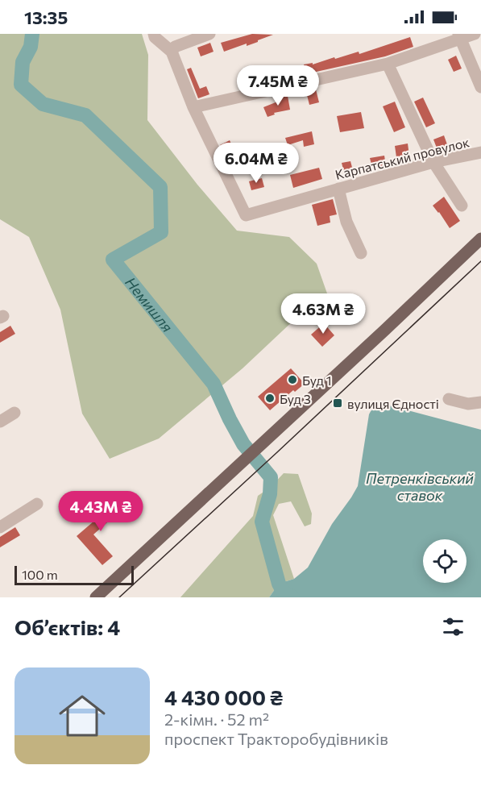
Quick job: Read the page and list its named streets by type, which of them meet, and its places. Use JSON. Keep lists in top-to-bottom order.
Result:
{
  "streets": {
    "street": ["Карпатський провулок"]
  },
  "water": ["Немишля", "Петренківський ставок"],
  "places": {
    "other": ["Буд 1", "Буд 3"],
    "transit": ["вулиця Єдності"]
  },
  "scale_bar": "100 m",
  "page": {
    "status": "13:35",
    "price": [
      "7.45M ₴",
      "6.04M ₴",
      "4.63M ₴",
      "4.43M ₴"
    ],
    "scale": "100 m",
    "heading": "Об’єктів: 4",
    "list": [
      {
        "name": "4 430 000 ₴",
        "note": "2-кімн. · 52 m² · проспект Тракторобудівників"
      }
    ]
  }
}
